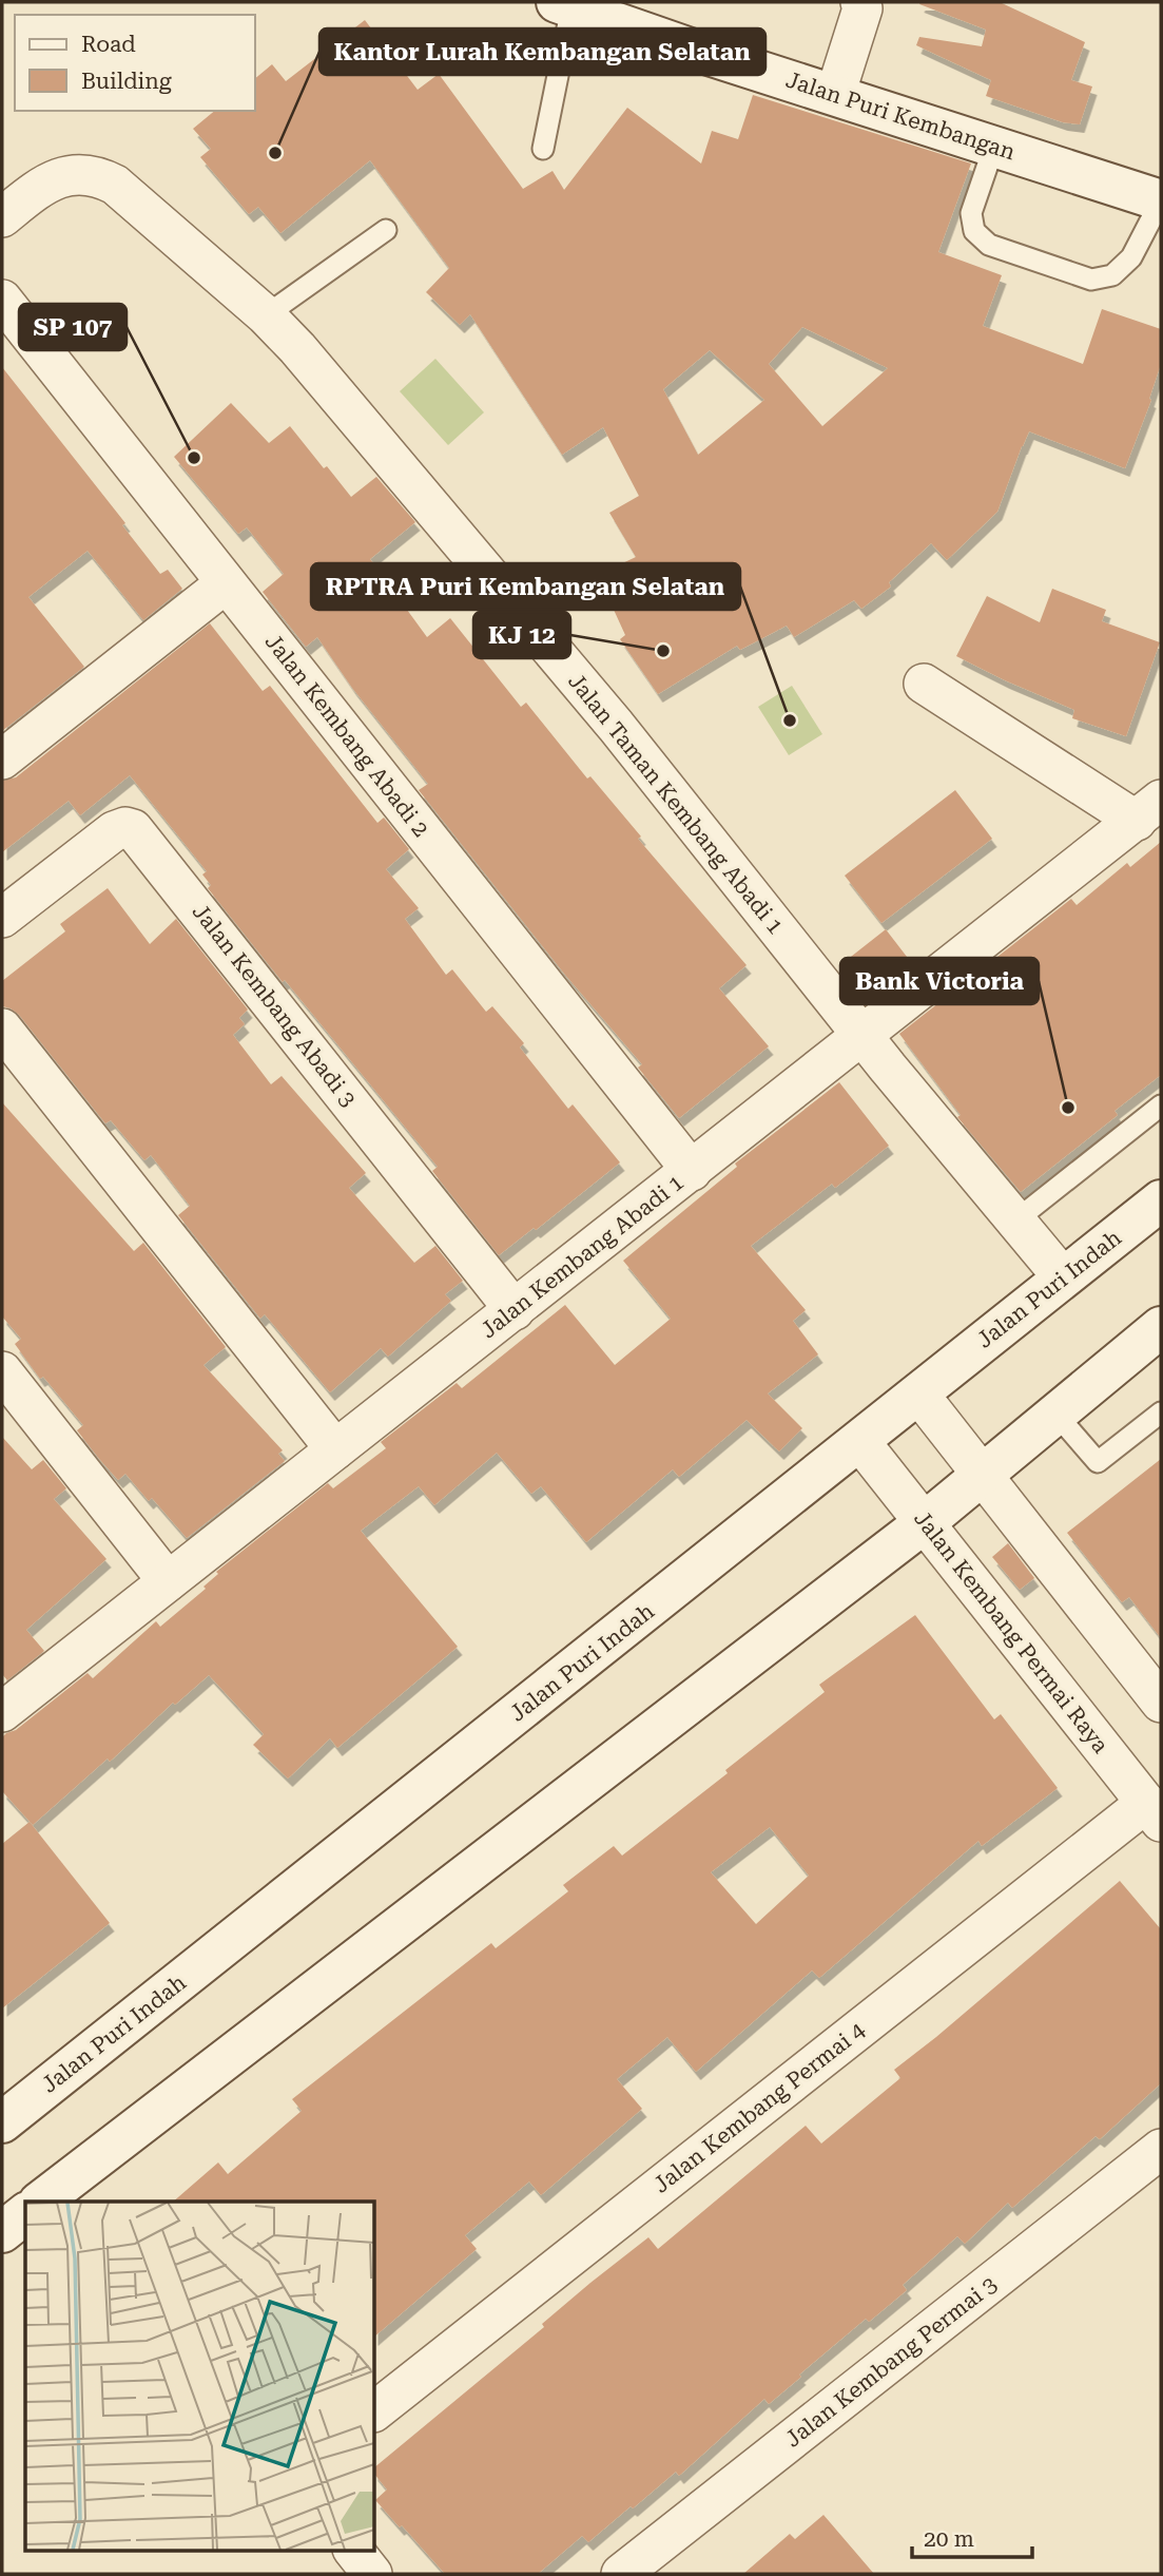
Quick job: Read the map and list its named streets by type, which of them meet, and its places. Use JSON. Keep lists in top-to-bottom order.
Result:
{
  "streets": {
    "main road": ["Jalan Puri Kembangan", "Jalan Puri Indah"],
    "street": [
      "Jalan Kembang Abadi 2",
      "Jalan Taman Kembang Abadi 1",
      "Jalan Kembang Abadi 3",
      "Jalan Kembang Abadi 1",
      "Jalan Kembang Permai Raya",
      "Jalan Kembang Permai 4",
      "Jalan Kembang Permai 3"
    ]
  },
  "crossings": [
    ["Jalan Kembang Abadi 2", "Jalan Kembang Abadi 1"],
    ["Jalan Taman Kembang Abadi 1", "Jalan Kembang Abadi 1"],
    ["Jalan Taman Kembang Abadi 1", "Jalan Puri Indah"],
    ["Jalan Kembang Abadi 3", "Jalan Kembang Abadi 1"],
    ["Jalan Puri Indah", "Jalan Kembang Permai Raya"],
    ["Jalan Kembang Permai Raya", "Jalan Kembang Permai 4"]
  ],
  "places": [
    "Kantor Lurah Kembangan Selatan",
    "SP 107",
    "KJ 12",
    "RPTRA Puri Kembangan Selatan",
    "Bank Victoria"
  ],
  "legend": ["Road", "Building"],
  "scale_bar": "20 m"
}
